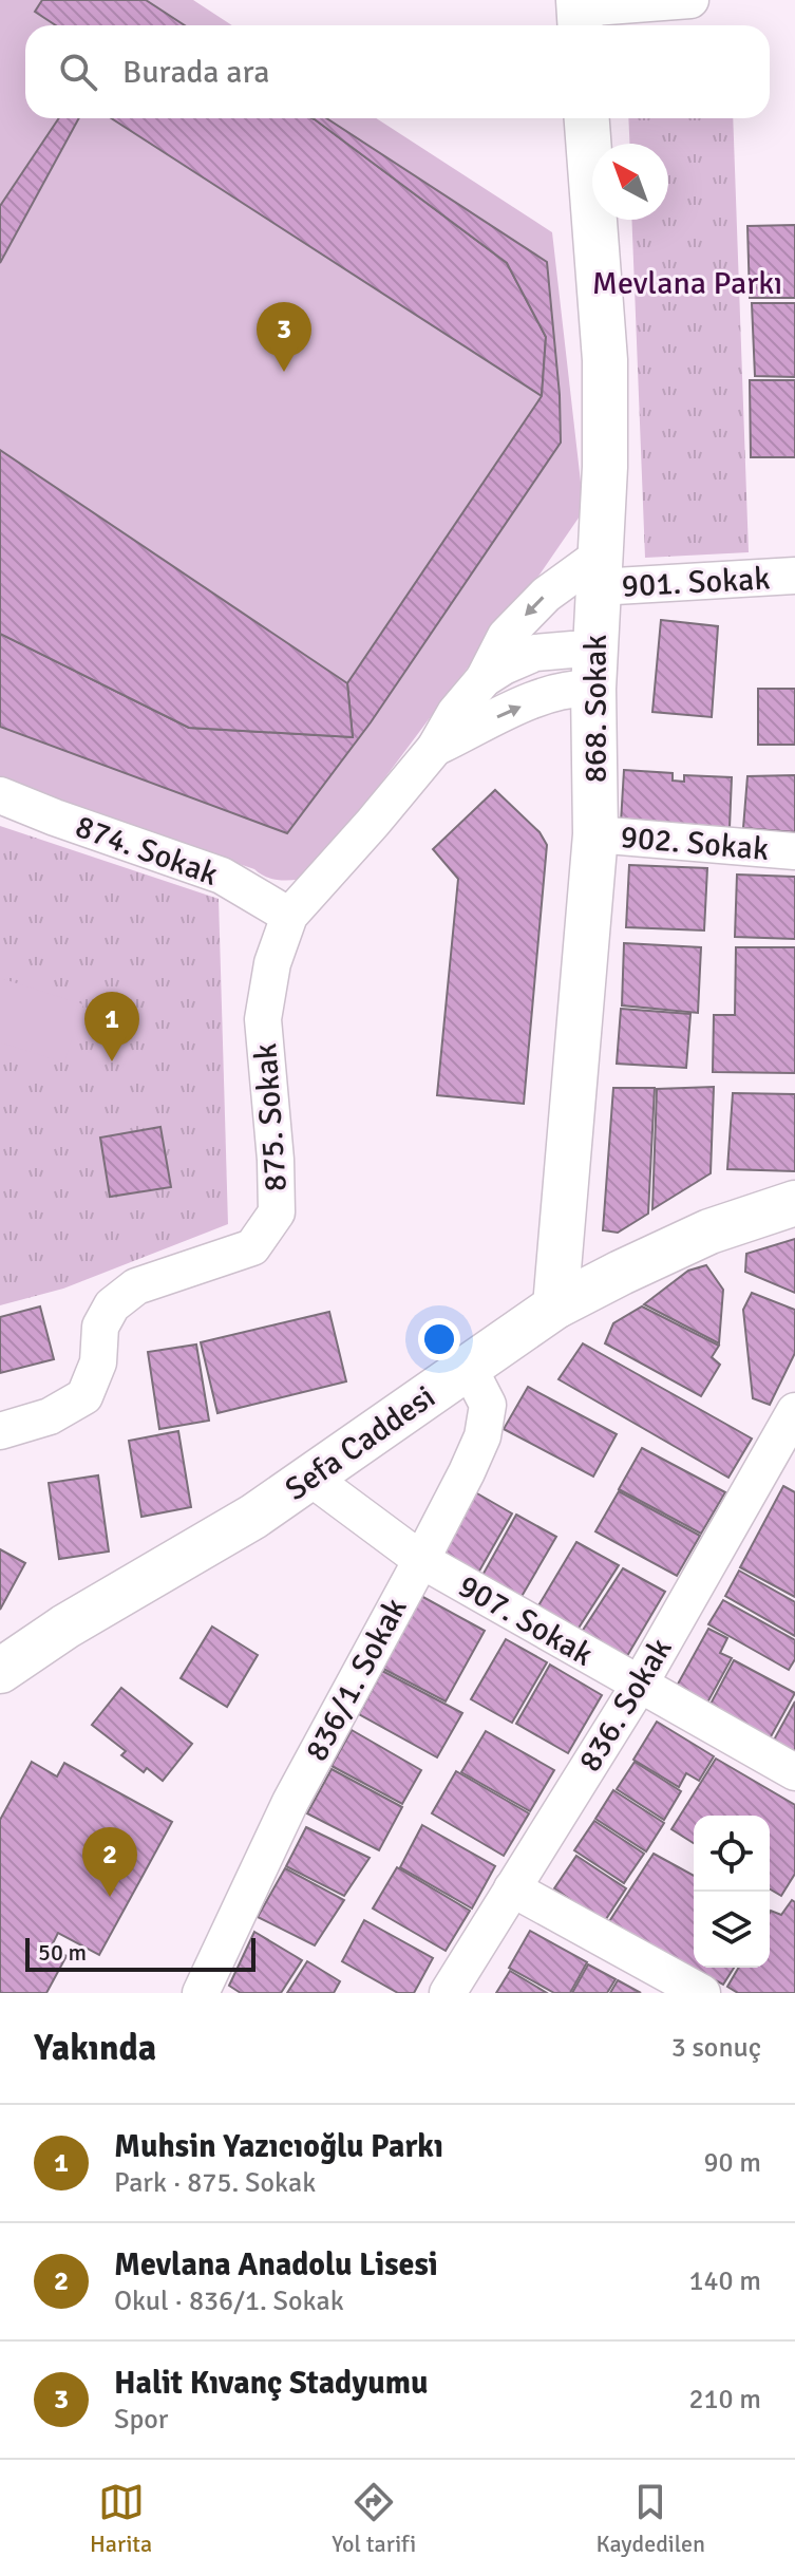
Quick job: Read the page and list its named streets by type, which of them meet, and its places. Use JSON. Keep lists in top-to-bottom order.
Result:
{
  "streets": {
    "street": [
      "901. Sokak",
      "868. Sokak",
      "902. Sokak",
      "874. Sokak",
      "875. Sokak",
      "Sefa Caddesi",
      "907. Sokak",
      "836/1. Sokak",
      "836. Sokak"
    ]
  },
  "crossings": [
    ["901. Sokak", "868. Sokak"],
    ["868. Sokak", "902. Sokak"],
    ["868. Sokak", "Sefa Caddesi"],
    ["874. Sokak", "875. Sokak"],
    ["Sefa Caddesi", "907. Sokak"],
    ["Sefa Caddesi", "836/1. Sokak"],
    ["907. Sokak", "836/1. Sokak"],
    ["907. Sokak", "836. Sokak"]
  ],
  "parks": ["Mevlana Parkı"],
  "scale_bar": "50 m",
  "north": "top left",
  "page": {
    "search": "Burada ara",
    "pins": ["3", "1", "2"],
    "scale": "50 m",
    "heading": ["Yakında", "3 sonuç"],
    "list": [
      {
        "mark": "1",
        "name": "Muhsin Yazıcıoğlu Parkı",
        "note": "Park · 875. Sokak",
        "value": "90 m"
      },
      {
        "mark": "2",
        "name": "Mevlana Anadolu Lisesi",
        "note": "Okul · 836/1. Sokak",
        "value": "140 m"
      },
      {
        "mark": "3",
        "name": "Halit Kıvanç Stadyumu",
        "note": "Spor",
        "value": "210 m"
      }
    ],
    "nav": ["Harita", "Yol tarifi", "Kaydedilen"]
  }
}
